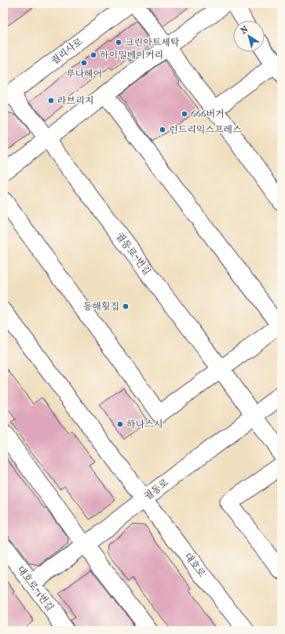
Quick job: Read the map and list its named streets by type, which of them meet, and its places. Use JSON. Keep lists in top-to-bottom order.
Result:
{
  "streets": {
    "street": [
      "궐리사로",
      "궐동로7번길",
      "궐동로",
      "대호로",
      "대호로71번길"
    ]
  },
  "crossings": [
    ["궐리사로", "궐동로7번길"],
    ["궐동로7번길", "궐동로"],
    ["궐동로", "대호로"],
    ["궐동로", "대호로71번길"]
  ],
  "places": [
    "크린아트세탁",
    "하이밀베이커리",
    "루나헤어",
    "라브리지",
    "666버거",
    "런드리익스프레스",
    "동해횟집",
    "하나스시"
  ],
  "north": "top left"
}
